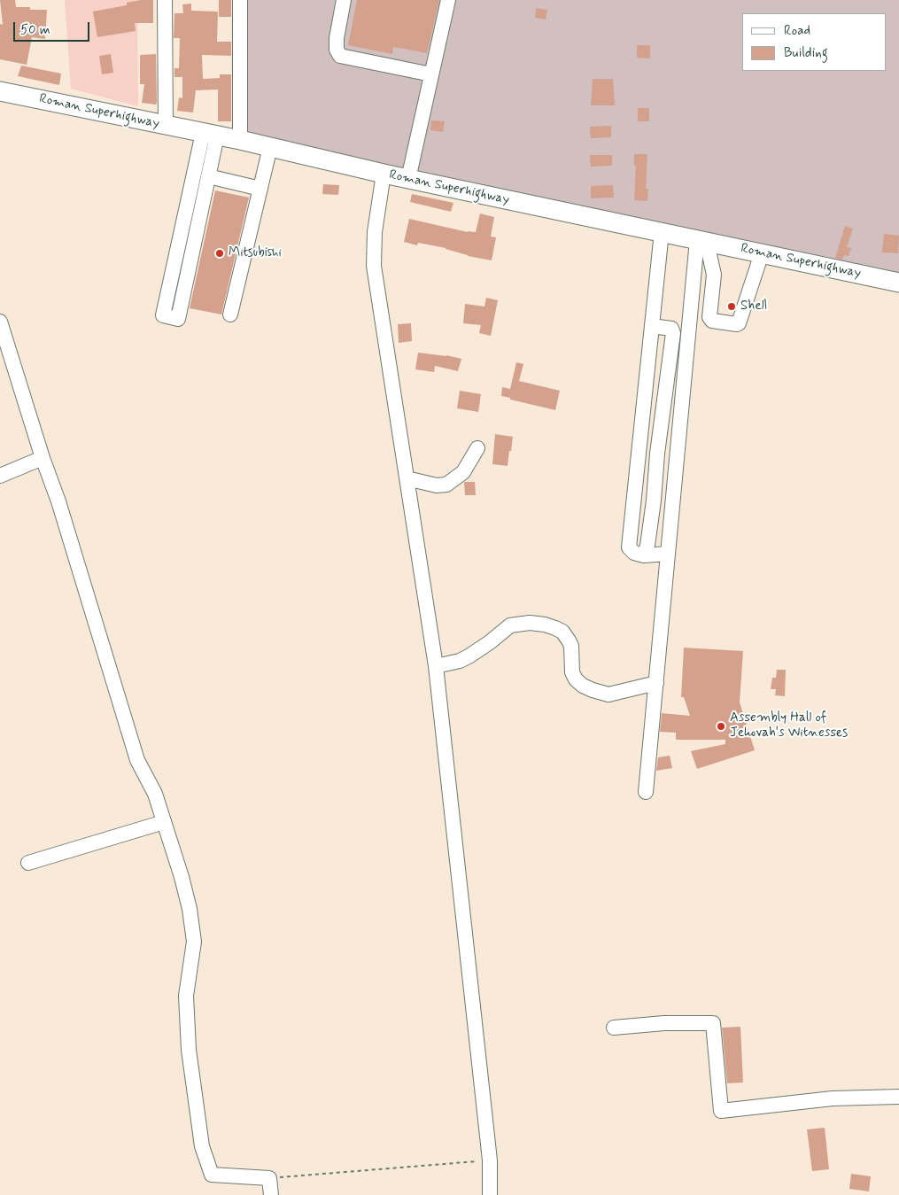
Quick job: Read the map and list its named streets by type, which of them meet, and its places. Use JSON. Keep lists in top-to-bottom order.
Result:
{
  "streets": {
    "main road": ["Roman Superhighway"]
  },
  "places": ["Mitsubishi", "Shell", "Assembly Hall of Jehovah's Witnesses"],
  "legend": ["Road", "Building"],
  "scale_bar": "50 m"
}
